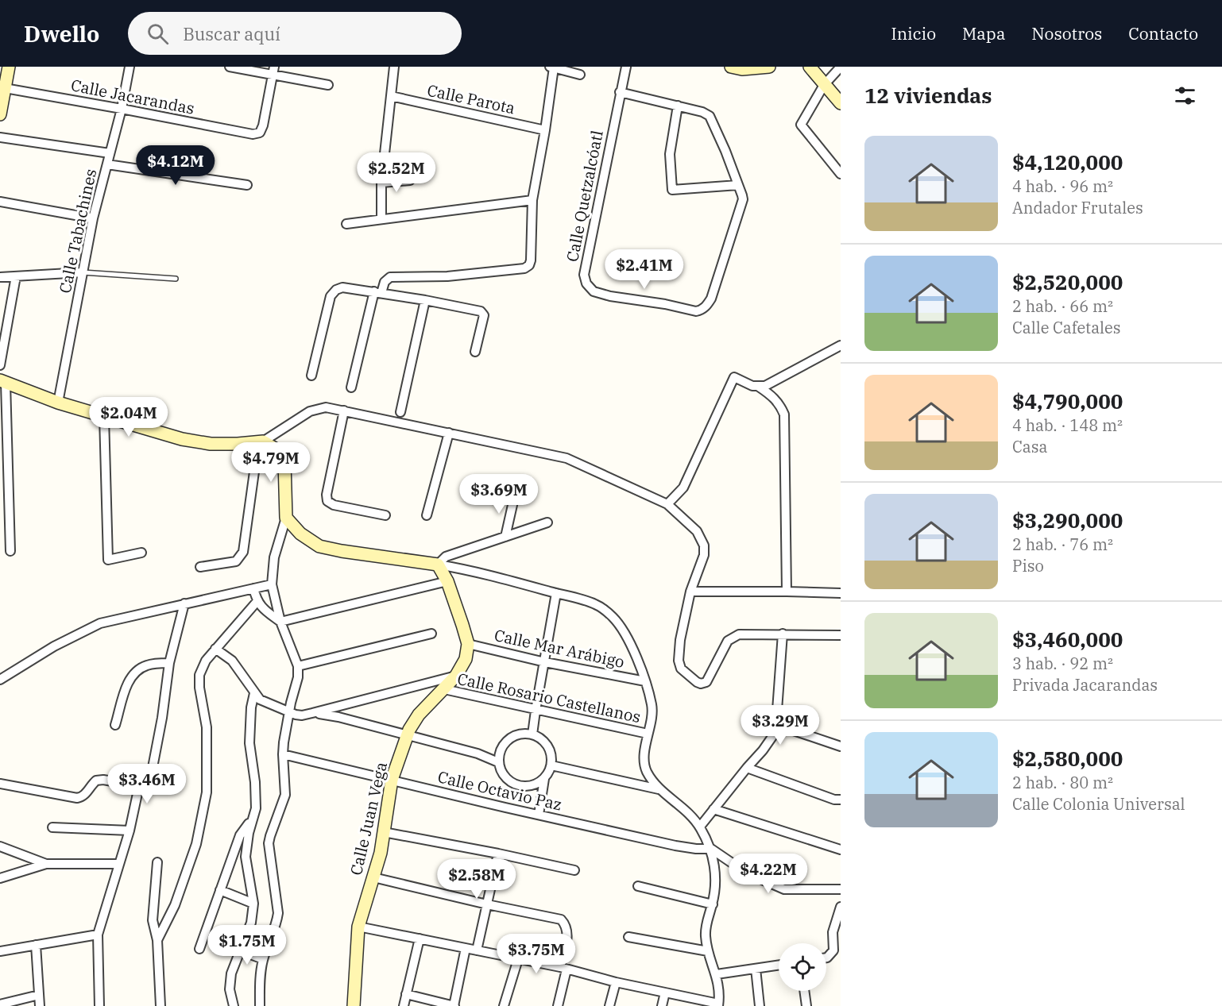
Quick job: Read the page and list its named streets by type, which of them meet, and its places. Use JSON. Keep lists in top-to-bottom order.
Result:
{
  "streets": {
    "street": [
      "Calle Jacarandas",
      "Calle Parota",
      "Calle Quetzalcóatl",
      "Calle Tabachines",
      "Calle Mar Arábigo",
      "Calle Rosario Castellanos",
      "Calle Octavio Paz",
      "Calle Juan Vega"
    ]
  },
  "crossings": [
    ["Calle Jacarandas", "Calle Tabachines"],
    ["Calle Mar Arábigo", "Calle Juan Vega"],
    ["Calle Rosario Castellanos", "Calle Juan Vega"],
    ["Calle Octavio Paz", "Calle Juan Vega"]
  ],
  "page": {
    "header": "Dwello",
    "search": "Buscar aquí",
    "nav": [
      "Inicio",
      "Mapa",
      "Nosotros",
      "Contacto"
    ],
    "heading": "12 viviendas",
    "list": [
      {
        "name": "$4,120,000",
        "note": "4 hab. · 96 m² · Andador Frutales"
      },
      {
        "name": "$2,520,000",
        "note": "2 hab. · 66 m² · Calle Cafetales"
      },
      {
        "name": "$4,790,000",
        "note": "4 hab. · 148 m² · Casa"
      },
      {
        "name": "$3,290,000",
        "note": "2 hab. · 76 m² · Piso"
      },
      {
        "name": "$3,460,000",
        "note": "3 hab. · 92 m² · Privada Jacarandas"
      },
      {
        "name": "$2,580,000",
        "note": "2 hab. · 80 m² · Calle Colonia Universal"
      }
    ],
    "price": [
      "$4.12M",
      "$2.52M",
      "$2.41M",
      "$2.04M",
      "$4.79M",
      "$3.69M",
      "$3.29M",
      "$3.46M",
      "$4.22M",
      "$2.58M",
      "$1.75M",
      "$3.75M"
    ]
  }
}
